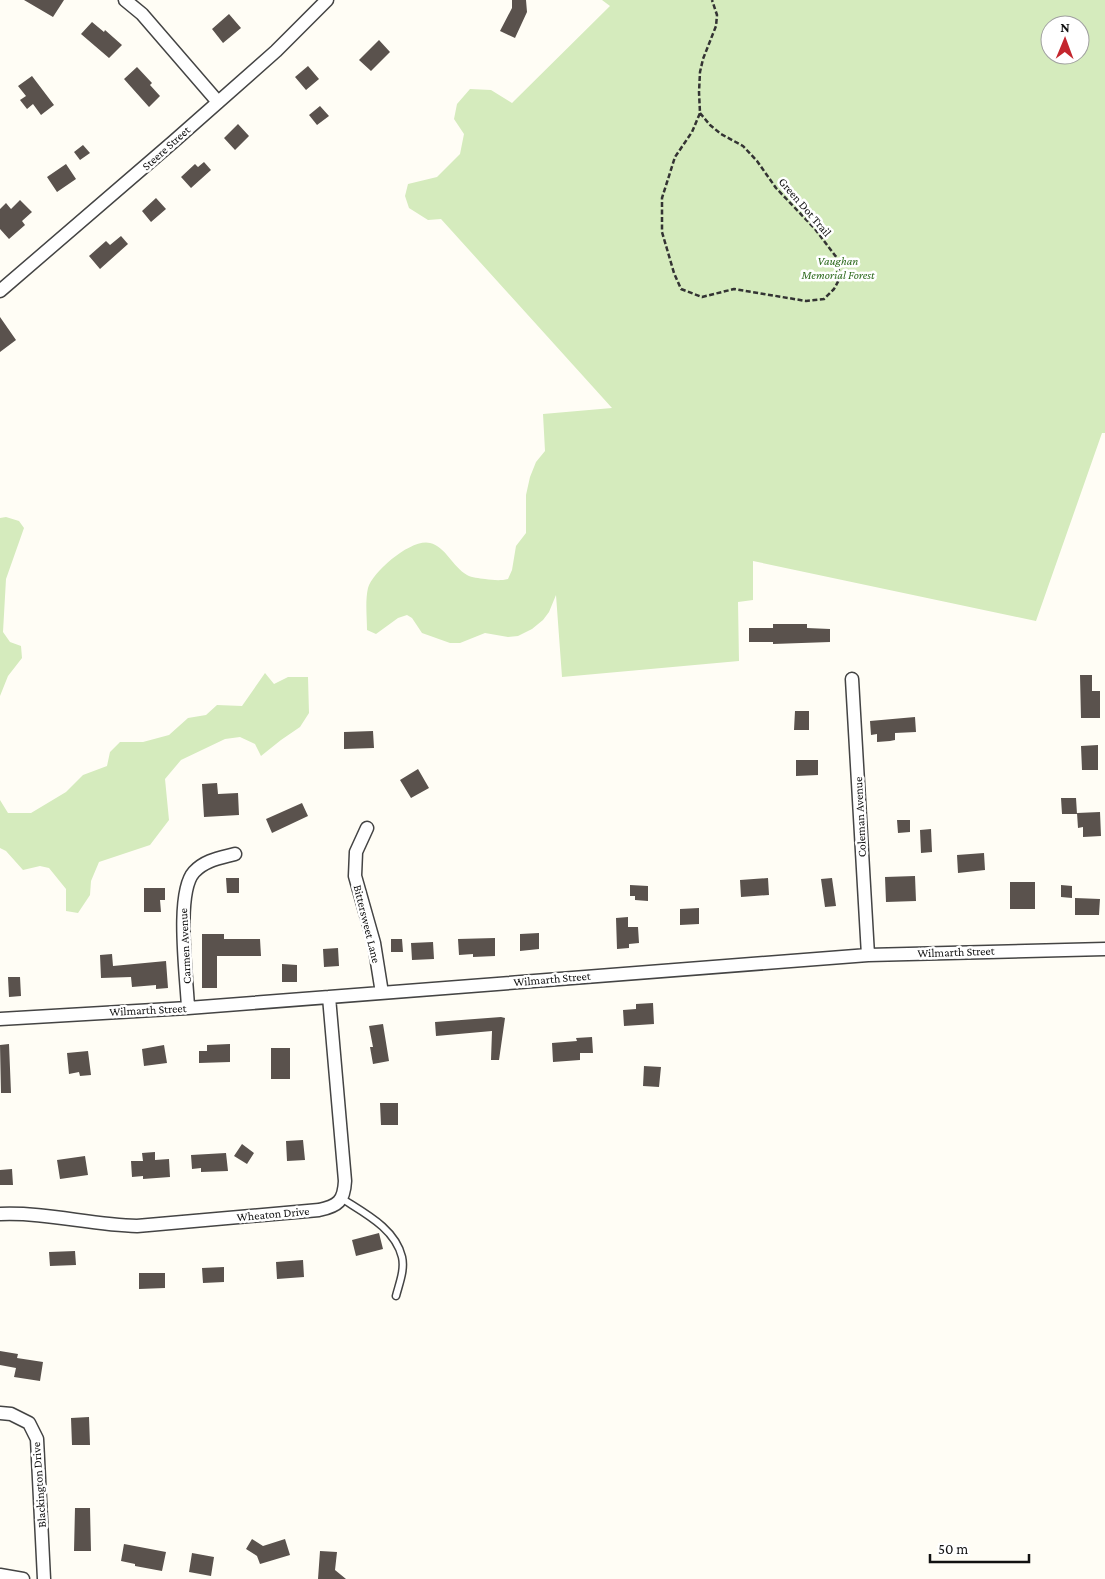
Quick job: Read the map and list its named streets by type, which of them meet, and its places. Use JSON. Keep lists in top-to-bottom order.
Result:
{
  "streets": {
    "street": [
      "Steere Street",
      "Coleman Avenue",
      "Bittersweet Lane",
      "Carmen Avenue",
      "Wilmarth Street",
      "Wheaton Drive",
      "Blackington Drive"
    ],
    "path": ["Green Dot Trail"]
  },
  "crossings": [
    ["Coleman Avenue", "Wilmarth Street"],
    ["Bittersweet Lane", "Wilmarth Street"],
    ["Carmen Avenue", "Wilmarth Street"]
  ],
  "parks": ["Vaughan Memorial Forest"],
  "scale_bar": "50 m",
  "north": "top"
}
